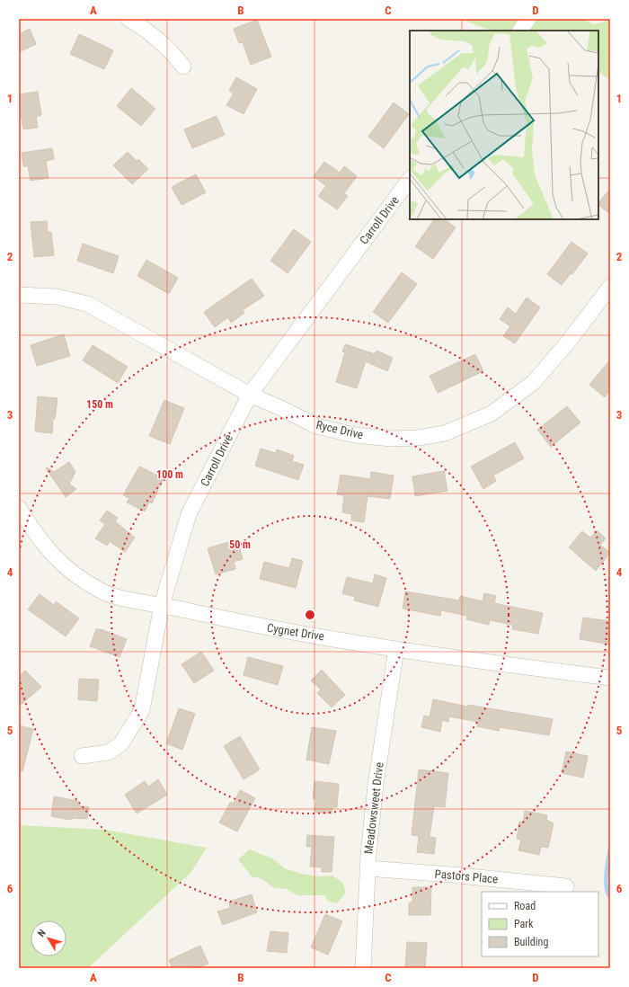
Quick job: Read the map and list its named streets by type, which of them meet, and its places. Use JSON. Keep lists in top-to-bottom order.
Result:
{
  "streets": {
    "street": [
      "Carroll Drive",
      "Ryce Drive",
      "Cygnet Drive",
      "Meadowsweet Drive",
      "Pastors Place"
    ]
  },
  "crossings": [
    ["Carroll Drive", "Ryce Drive"],
    ["Carroll Drive", "Cygnet Drive"],
    ["Cygnet Drive", "Meadowsweet Drive"],
    ["Meadowsweet Drive", "Pastors Place"]
  ],
  "legend": ["Road", "Park", "Building"],
  "north": "top left",
  "grid": {
    "columns": [
      "A",
      "B",
      "C",
      "D"
    ],
    "rows": [
      "1",
      "2",
      "3",
      "4",
      "5",
      "6"
    ]
  },
  "rings": ["150 m", "100 m", "50 m"]
}
